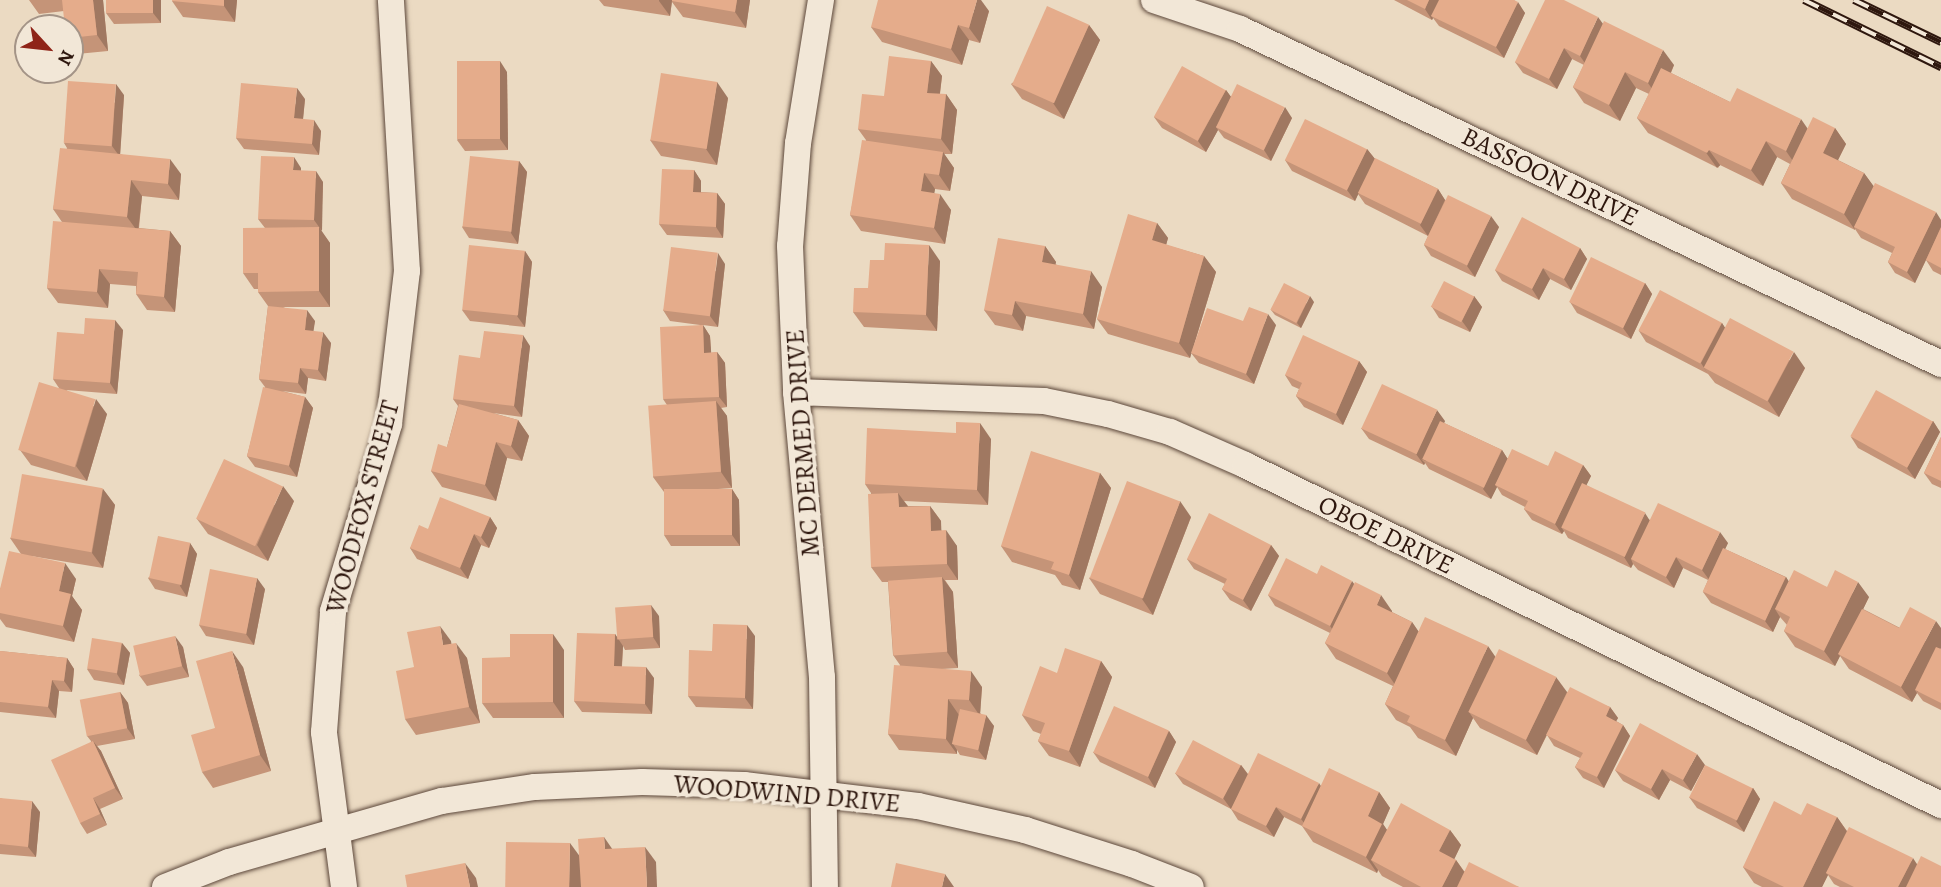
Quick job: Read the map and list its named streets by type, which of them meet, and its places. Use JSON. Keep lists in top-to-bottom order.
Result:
{
  "streets": {
    "street": [
      "BASSOON DRIVE",
      "MC DERMED DRIVE",
      "WOODFOX STREET",
      "OBOE DRIVE",
      "WOODWIND DRIVE"
    ]
  },
  "crossings": [
    ["MC DERMED DRIVE", "OBOE DRIVE"],
    ["MC DERMED DRIVE", "WOODWIND DRIVE"],
    ["WOODFOX STREET", "WOODWIND DRIVE"]
  ],
  "north": "bottom right"
}
